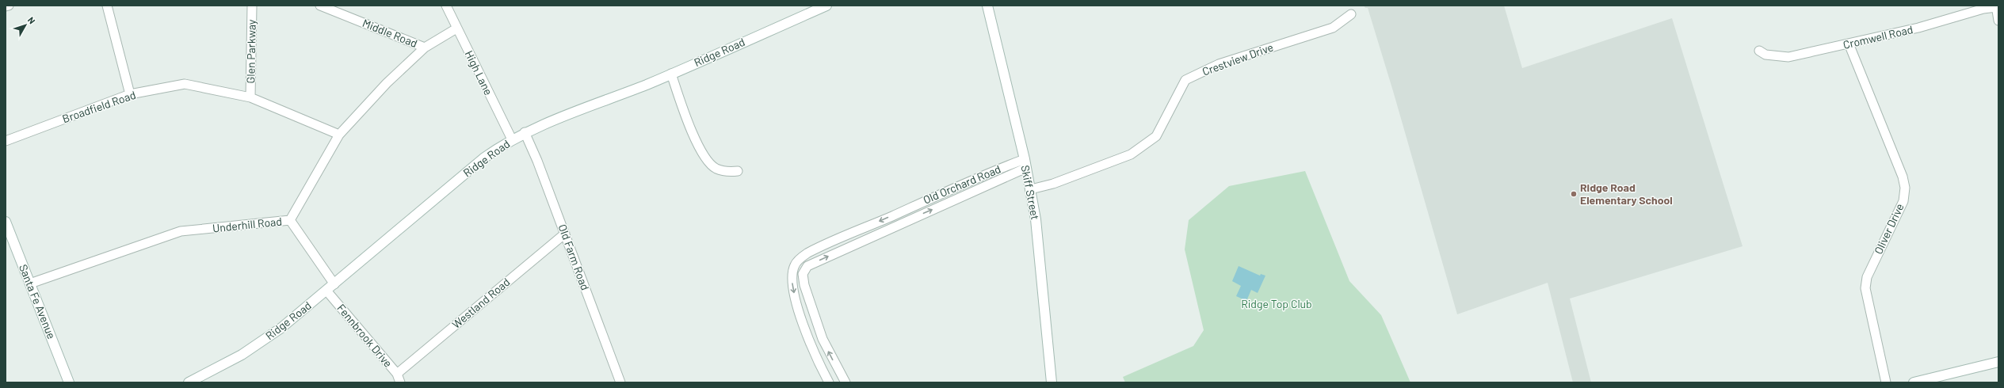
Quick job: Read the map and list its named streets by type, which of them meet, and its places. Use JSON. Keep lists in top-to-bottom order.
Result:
{
  "streets": {
    "main road": ["Ridge Road", "Skiff Street", "Santa Fe Avenue"],
    "street": [
      "Middle Road",
      "Cromwell Road",
      "Glen Parkway",
      "Crestview Drive",
      "High Lane",
      "Broadfield Road",
      "Old Orchard Road",
      "Underhill Road",
      "Oliver Drive",
      "Old Farm Road",
      "Westland Road",
      "Fennbrook Drive"
    ]
  },
  "crossings": [
    ["Middle Road", "High Lane"],
    ["Middle Road", "Underhill Road"],
    ["Cromwell Road", "Oliver Drive"],
    ["Glen Parkway", "Broadfield Road"],
    ["Ridge Road", "High Lane"],
    ["Ridge Road", "Old Farm Road"],
    ["Ridge Road", "Fennbrook Drive"],
    ["Crestview Drive", "Skiff Street"],
    ["Broadfield Road", "Underhill Road"],
    ["Old Orchard Road", "Skiff Street"],
    ["Underhill Road", "Santa Fe Avenue"],
    ["Old Farm Road", "Westland Road"],
    ["Westland Road", "Fennbrook Drive"]
  ],
  "parks": ["Ridge Top Club"],
  "places": ["Ridge Road Elementary School"],
  "north": "top right"
}
